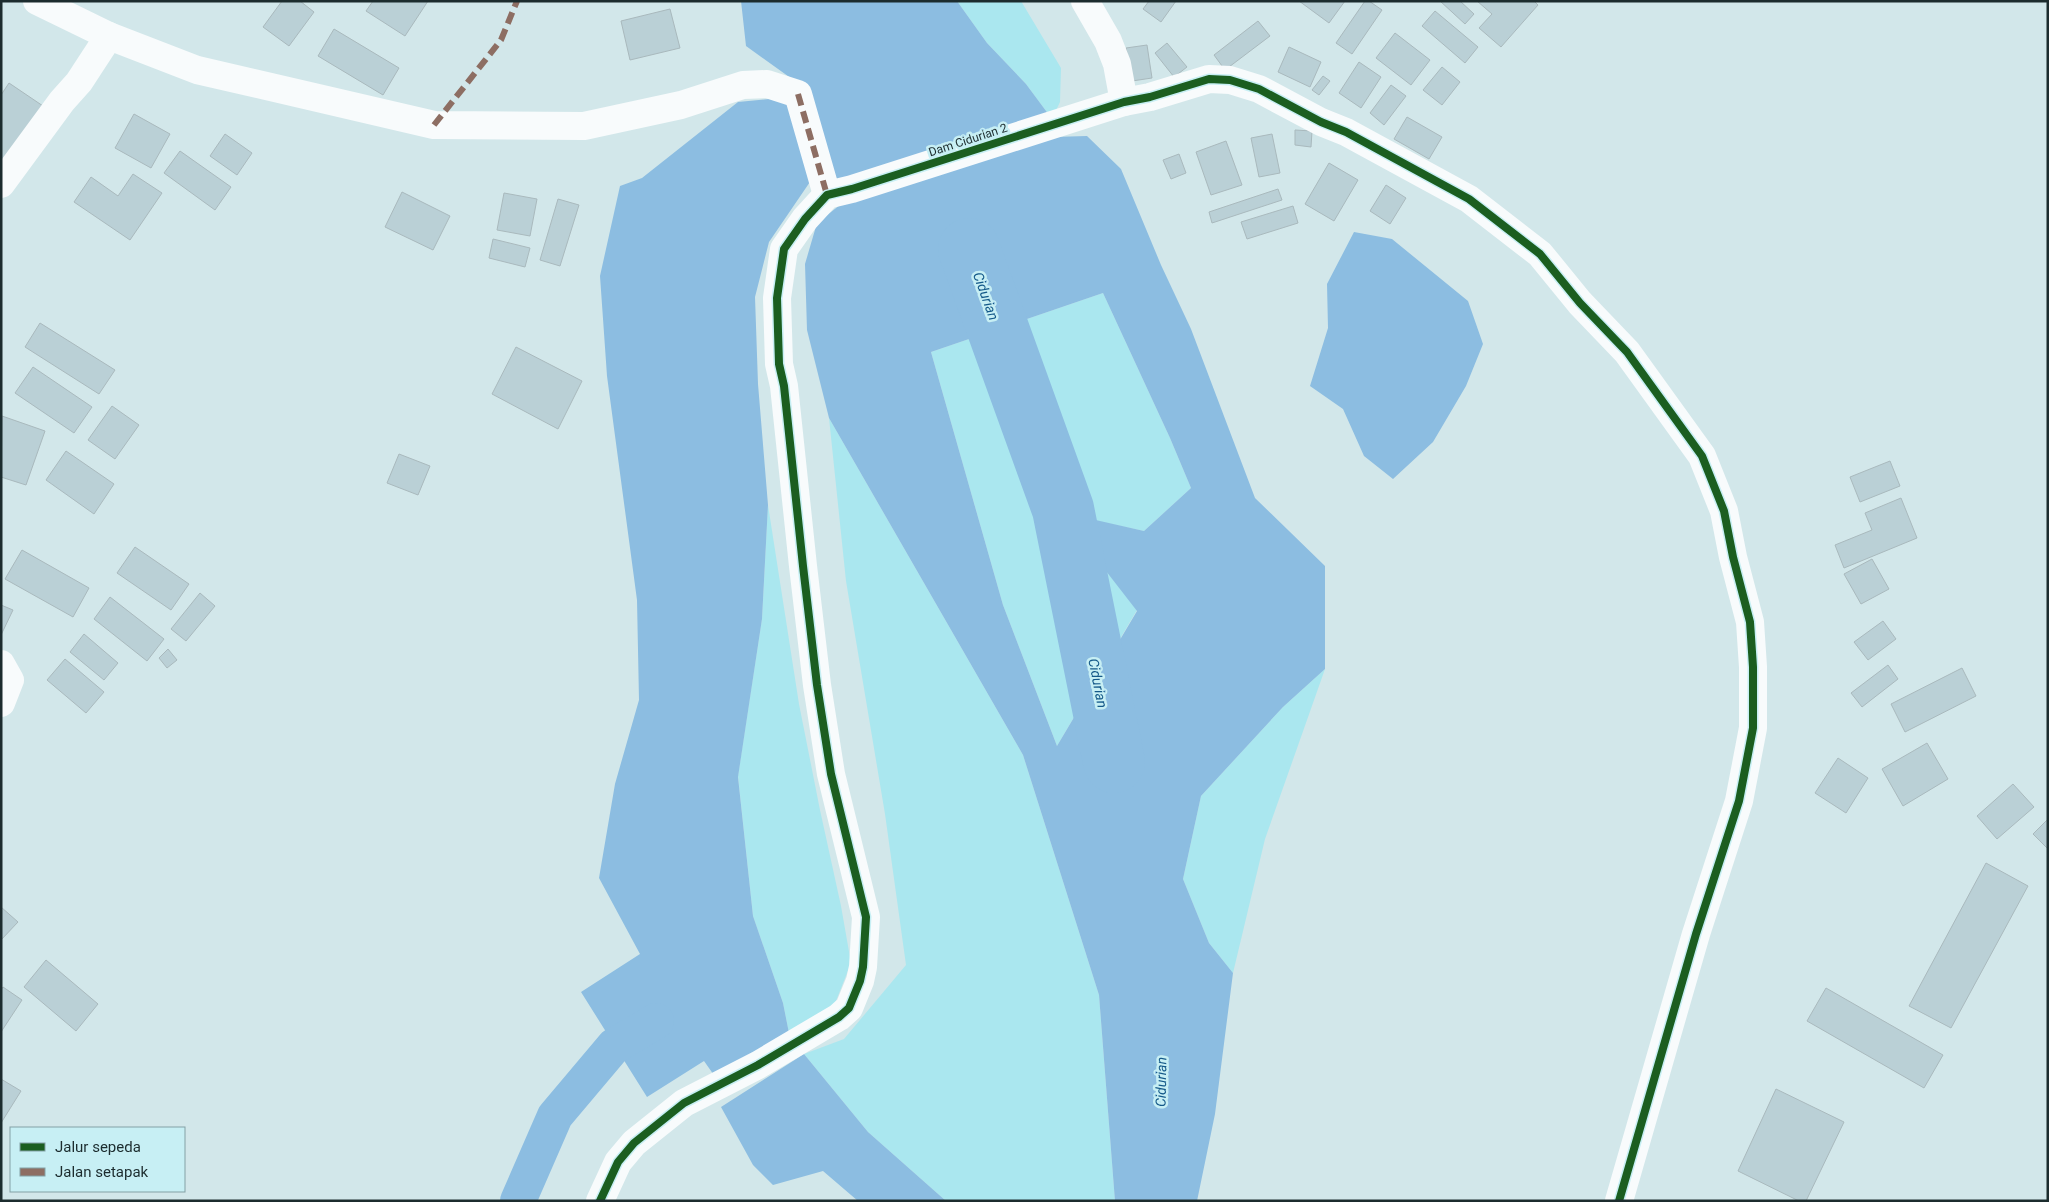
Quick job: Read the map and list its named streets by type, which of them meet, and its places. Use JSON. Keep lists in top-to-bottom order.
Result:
{
  "streets": {
    "street": ["Dam Cidurian 2"]
  },
  "water": ["Cidurian"],
  "legend": ["Jalur sepeda", "Jalan setapak"]
}
